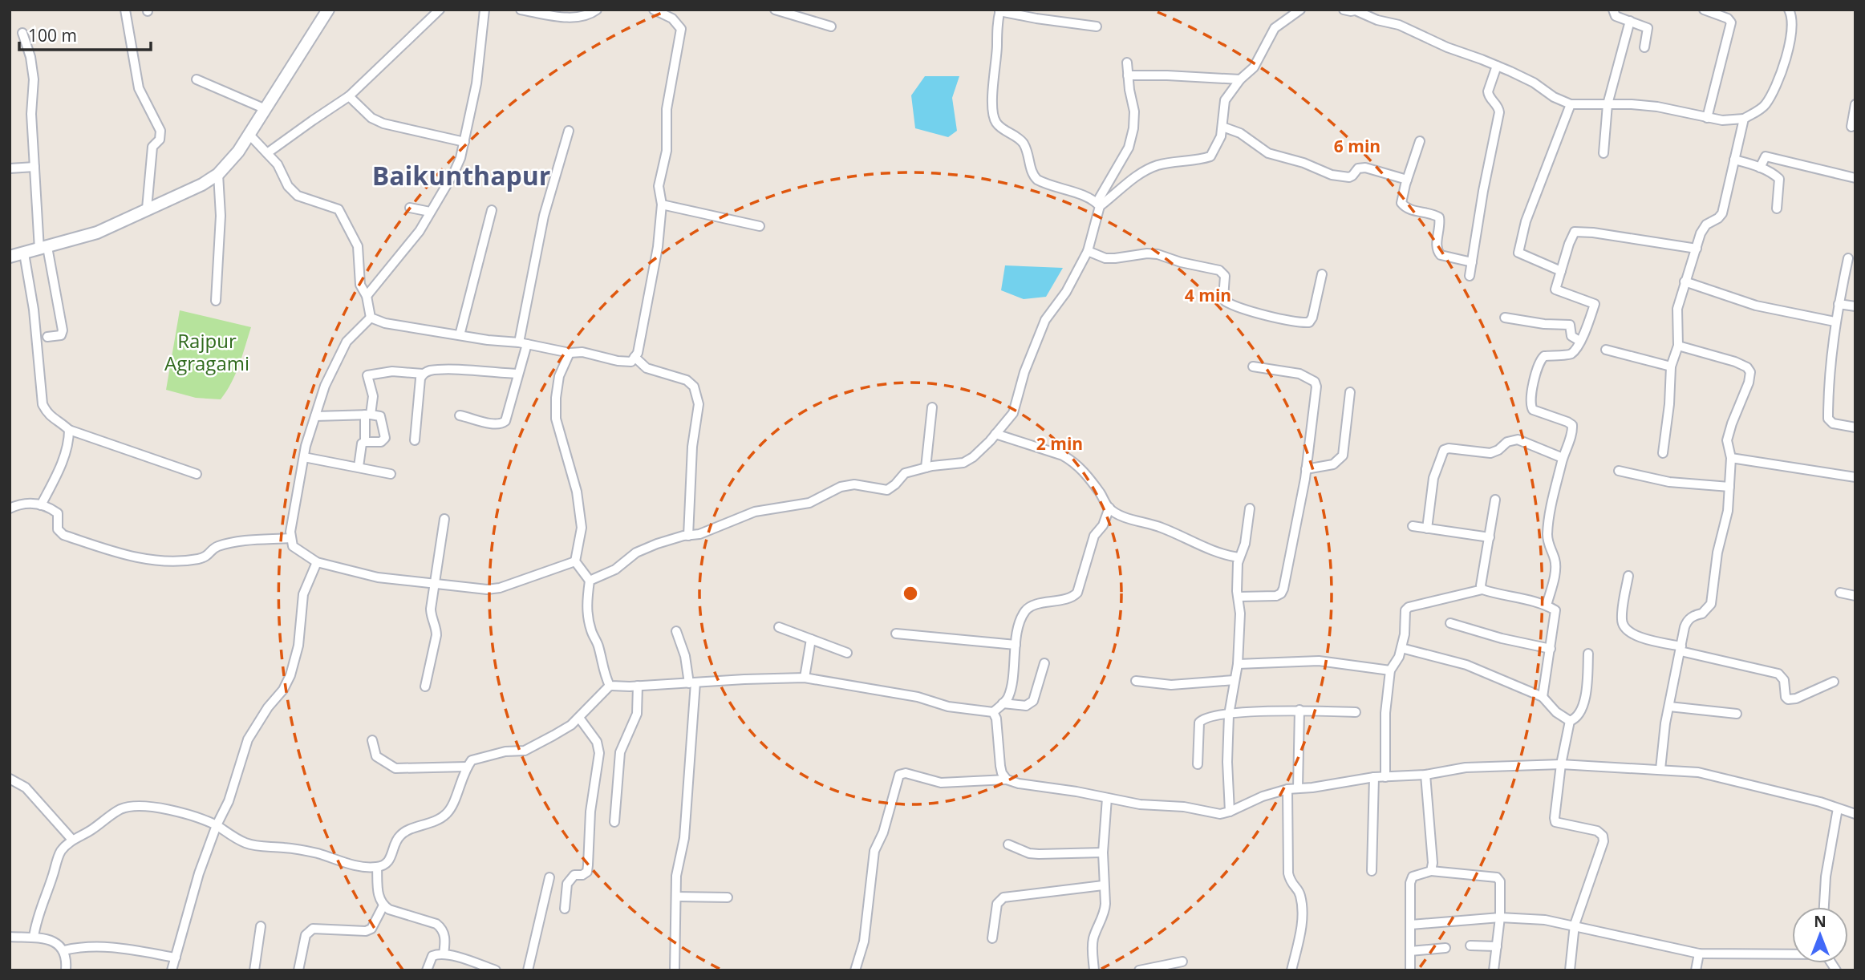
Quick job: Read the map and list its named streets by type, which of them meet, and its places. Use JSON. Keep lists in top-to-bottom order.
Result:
{
  "districts": ["Baikunthapur"],
  "parks": ["Rajpur Agragami"],
  "scale_bar": "100 m",
  "north": "top",
  "rings": ["6 min", "4 min", "2 min"]
}
